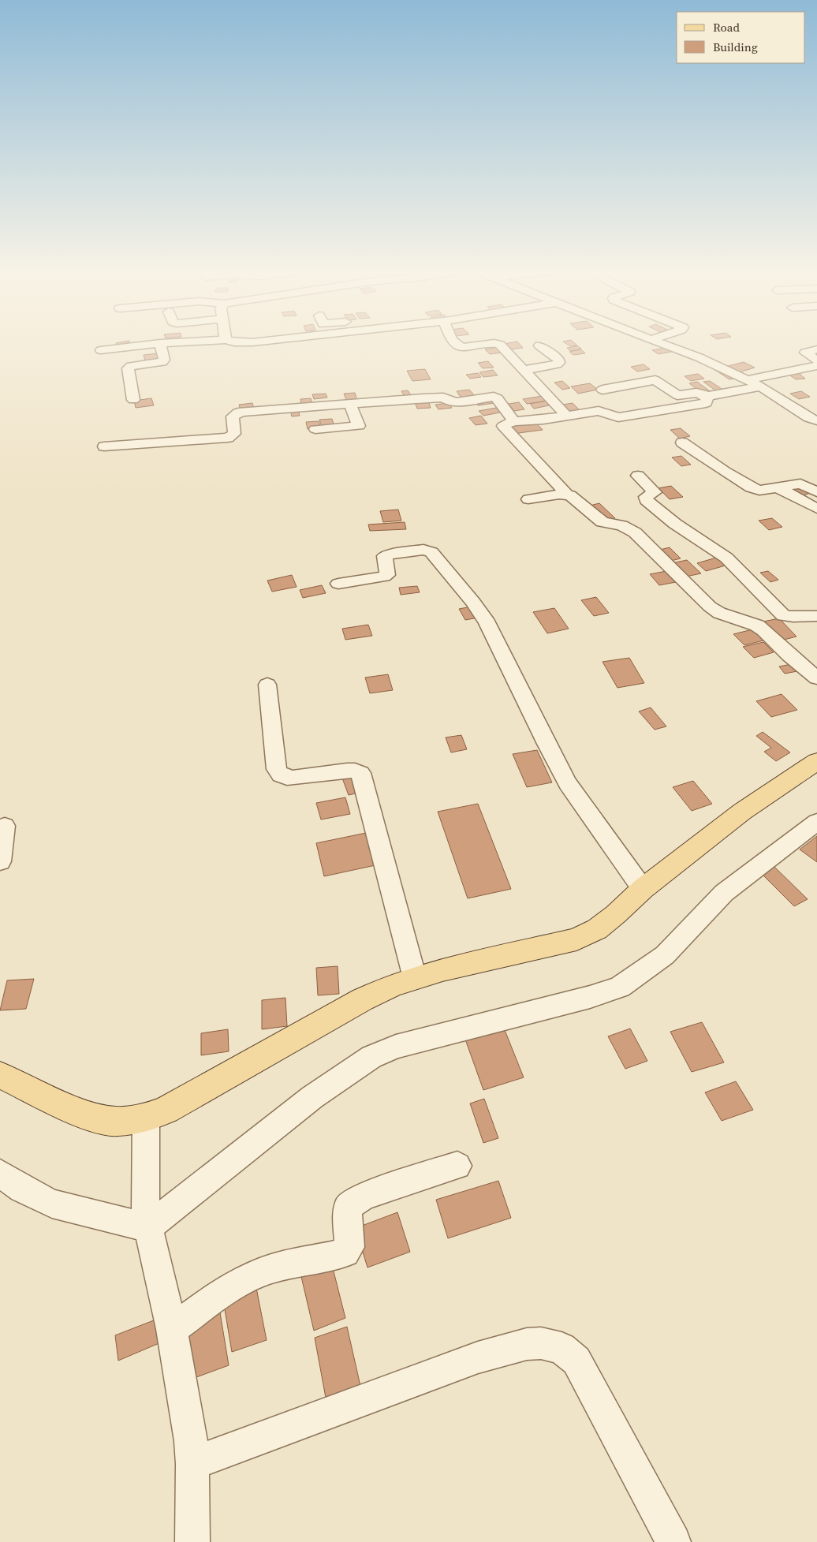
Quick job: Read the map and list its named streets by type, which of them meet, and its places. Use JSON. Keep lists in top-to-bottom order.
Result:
{
  "legend": ["Road", "Building"]
}
